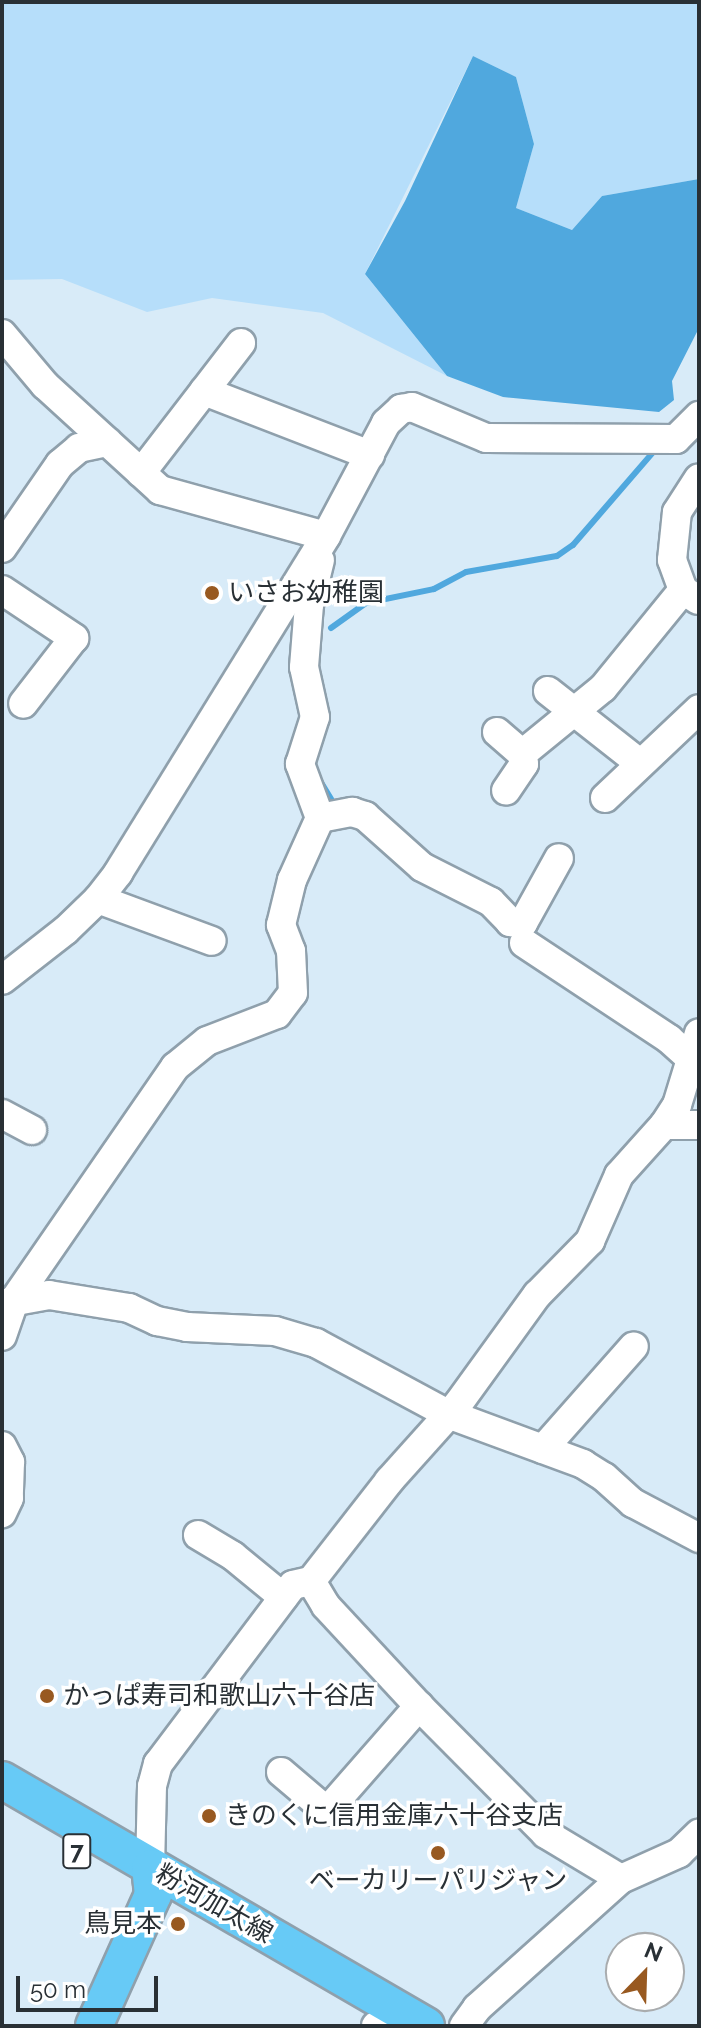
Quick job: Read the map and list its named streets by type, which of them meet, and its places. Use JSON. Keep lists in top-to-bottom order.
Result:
{
  "streets": {
    "main road": ["7", "粉河加太線"]
  },
  "places": [
    "いさお幼稚園",
    "かっぱ寿司和歌山六十谷店",
    "きのくに信用金庫六十谷支店",
    "ベーカリーパリジャン",
    "鳥見本"
  ],
  "scale_bar": "50 m",
  "north": "top right"
}
